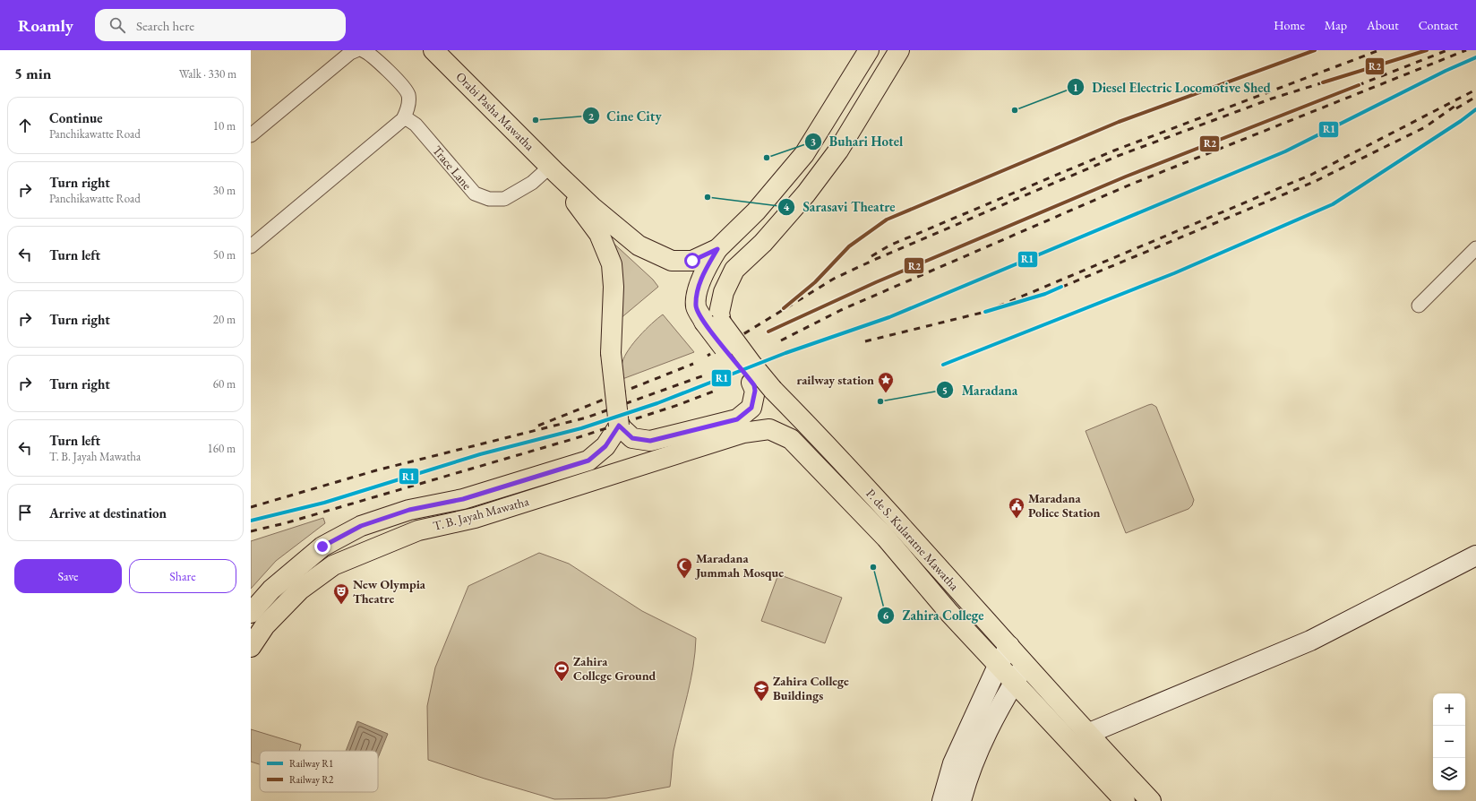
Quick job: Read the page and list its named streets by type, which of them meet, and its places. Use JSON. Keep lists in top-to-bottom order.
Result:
{
  "streets": {
    "main road": ["Orabi Pasha Mawatha", "T. B. Jayah Mawatha", "P. de S. Kularatne Mawatha"],
    "street": ["Trace Lane"]
  },
  "crossings": [
    ["Orabi Pasha Mawatha", "Trace Lane"],
    ["T. B. Jayah Mawatha", "P. de S. Kularatne Mawatha"]
  ],
  "places": {
    "other": [
      "Diesel Electric Locomotive Shed",
      "Cine City",
      "Buhari Hotel",
      "Sarasavi Theatre",
      "Maradana",
      "Zahira College"
    ],
    "place": ["railway station"],
    "public building": ["Maradana Police Station"],
    "mosque": ["Maradana Jummah Mosque"],
    "theatre": ["New Olympia Theatre"],
    "sports": ["Zahira College Ground"],
    "school or university": ["Zahira College Buildings"]
  },
  "lines": ["rail line R2", "rail line R1"],
  "legend": ["Railway R1", "Railway R2"],
  "page": {
    "header": "Roamly",
    "search": "Search here",
    "nav": [
      "Home",
      "Map",
      "About",
      "Contact"
    ],
    "heading": ["5 min", "Walk · 330 m"],
    "list": [
      ["Continue", "Panchikawatte Road", "10 m"],
      ["Turn right", "Panchikawatte Road", "30 m"],
      ["Turn left", "50 m"],
      ["Turn right", "20 m"],
      ["Turn right", "60 m"],
      ["Turn left", "T. B. Jayah Mawatha", "160 m"],
      "Arrive at destination"
    ],
    "buttons": ["Save", "Share"],
    "map_buttons": ["+", "−"]
  }
}
